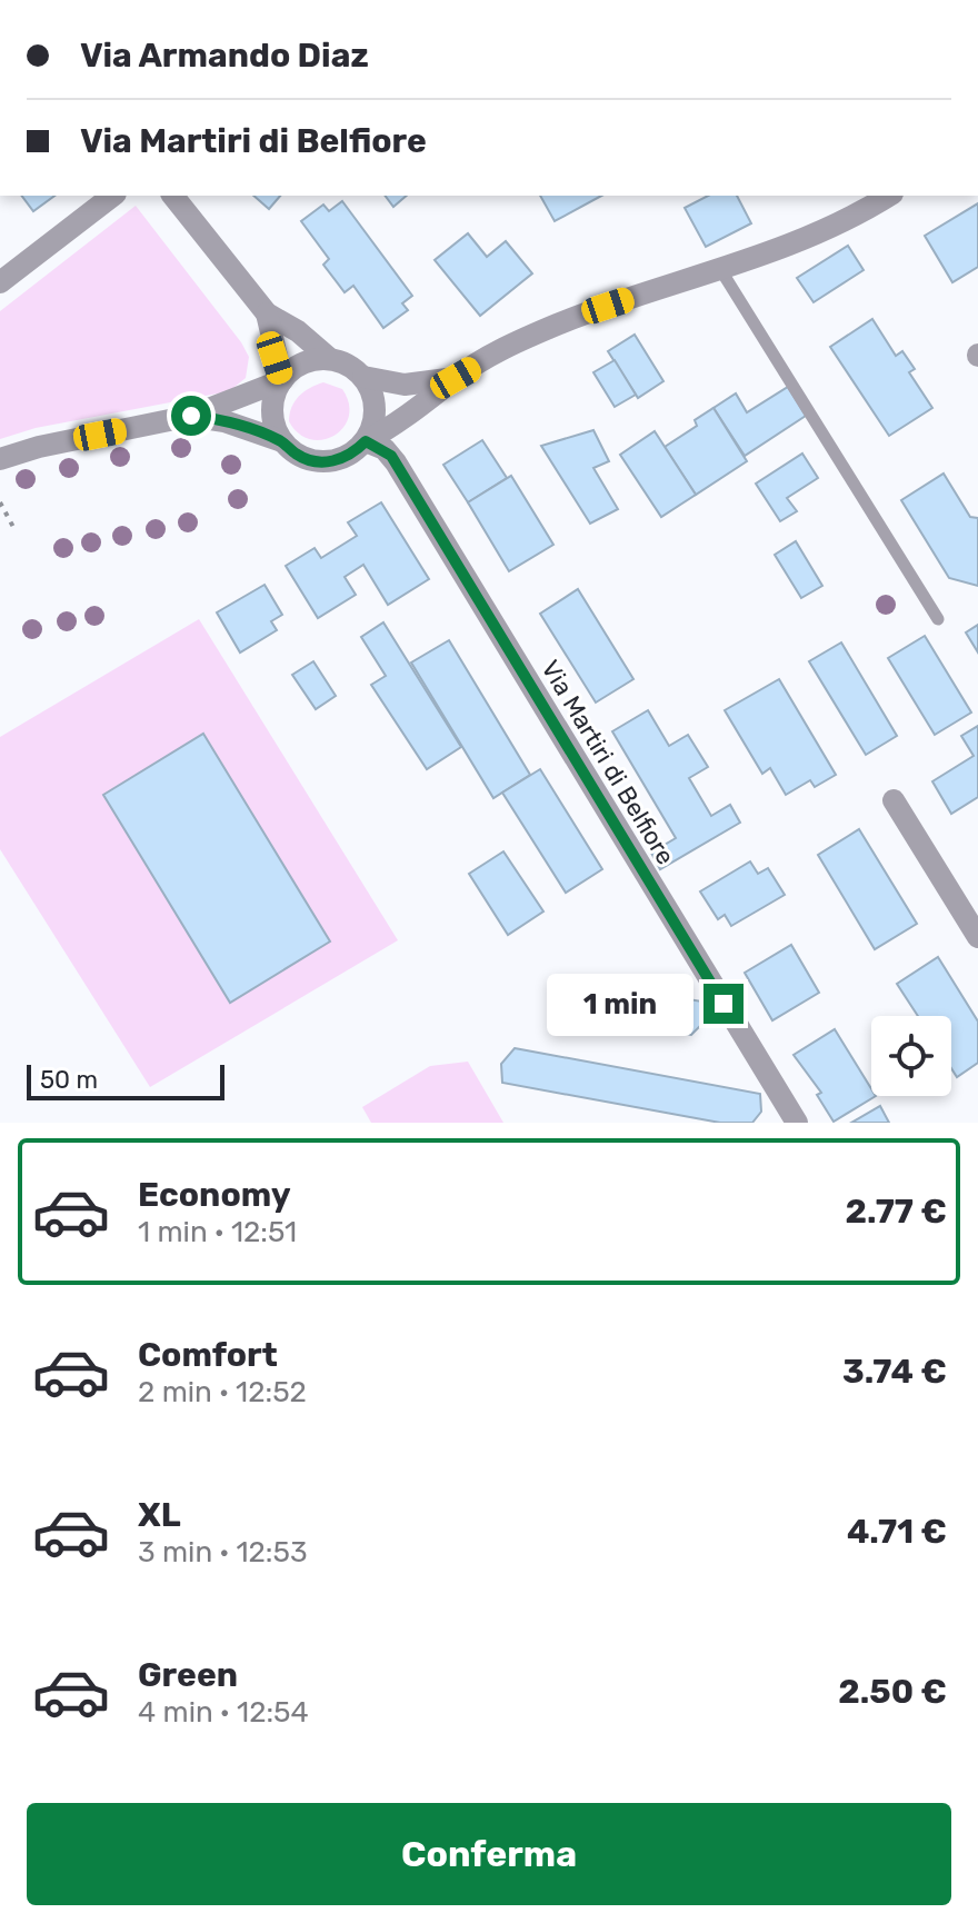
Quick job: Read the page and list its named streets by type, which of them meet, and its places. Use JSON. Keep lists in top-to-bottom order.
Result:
{
  "streets": {
    "street": ["Via Martiri di Belfiore"]
  },
  "scale_bar": "50 m",
  "page": {
    "banner": ["Via Armando Diaz", "Via Martiri di Belfiore"],
    "bubble": "1 min",
    "scale": "50 m",
    "list": [
      {
        "name": "Economy",
        "note": "1 min · 12:51",
        "value": "2.77 €"
      },
      {
        "name": "Comfort",
        "note": "2 min · 12:52",
        "value": "3.74 €"
      },
      {
        "name": "XL",
        "note": "3 min · 12:53",
        "value": "4.71 €"
      },
      {
        "name": "Green",
        "note": "4 min · 12:54",
        "value": "2.50 €"
      }
    ],
    "buttons": "Conferma"
  }
}
